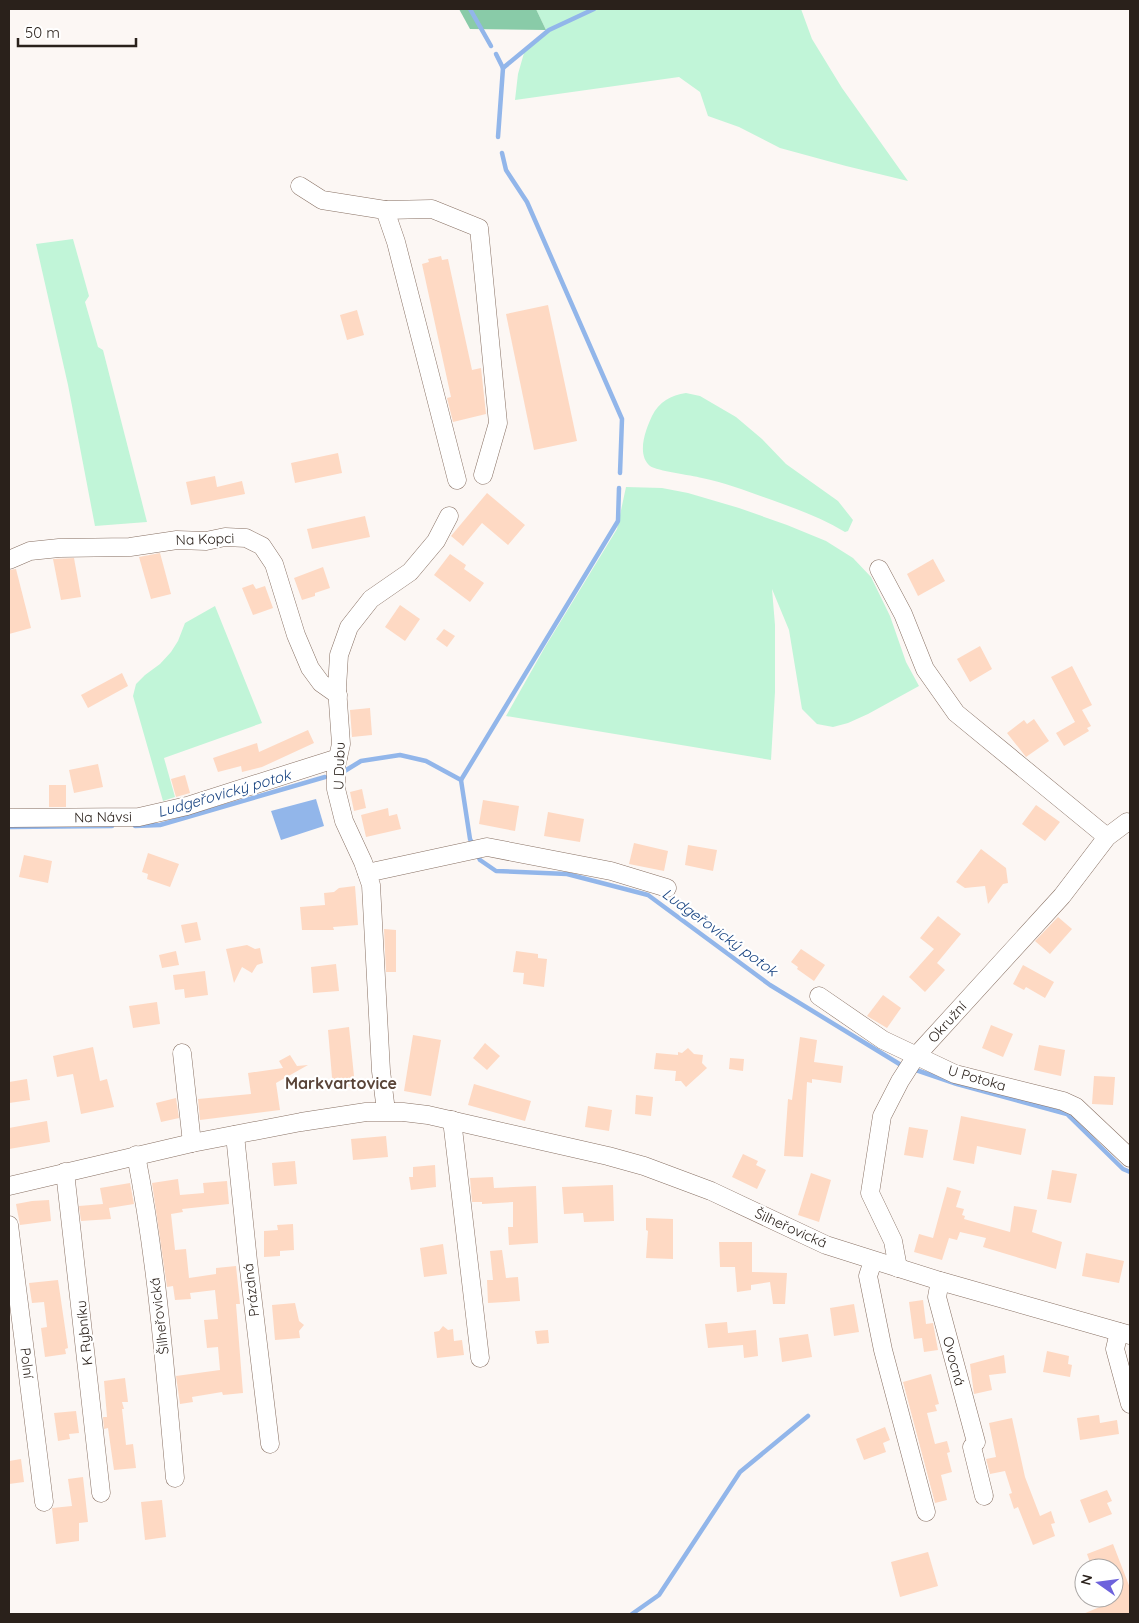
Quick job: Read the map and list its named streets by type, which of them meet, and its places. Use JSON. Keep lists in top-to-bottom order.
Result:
{
  "streets": {
    "street": [
      "Na Kopci",
      "U Dubu",
      "Na Návsi",
      "Okružní",
      "U Potoka",
      "Šilheřovická",
      "Prázdná",
      "K Rybníku",
      "Ovocná",
      "Polní"
    ]
  },
  "crossings": [
    ["Na Kopci", "U Dubu"],
    ["U Dubu", "Na Návsi"],
    ["U Dubu", "Šilheřovická"],
    ["Okružní", "U Potoka"],
    ["Okružní", "Šilheřovická"],
    ["Šilheřovická", "Prázdná"],
    ["Šilheřovická", "K Rybníku"],
    ["Šilheřovická", "Ovocná"]
  ],
  "districts": ["Markvartovice"],
  "water": ["Ludgeřovický potok"],
  "scale_bar": "50 m",
  "north": "left"
}
